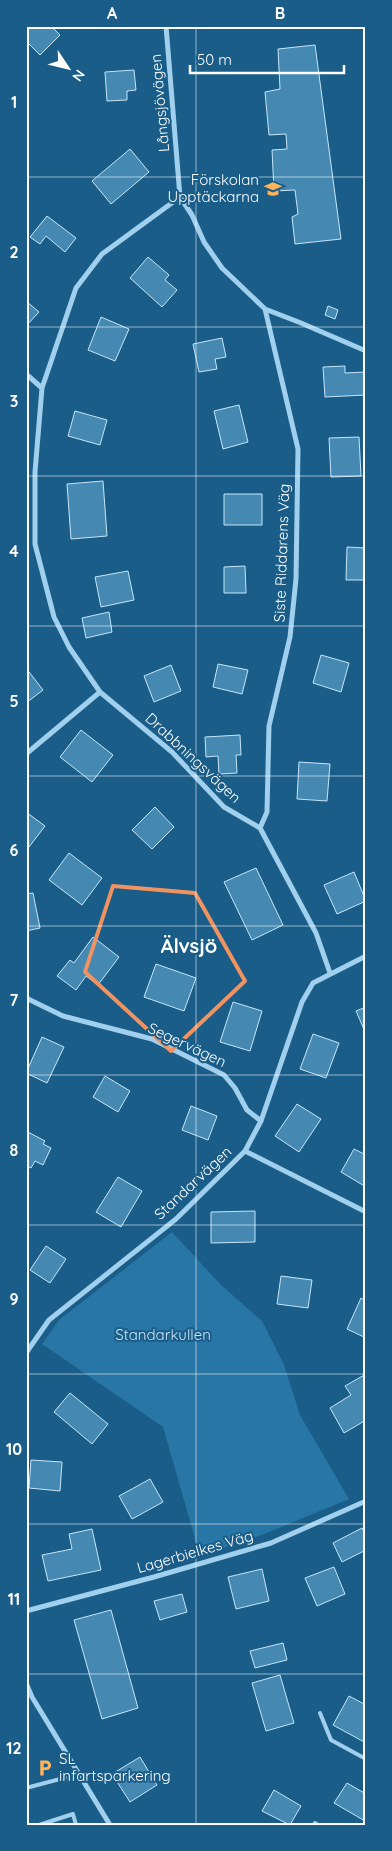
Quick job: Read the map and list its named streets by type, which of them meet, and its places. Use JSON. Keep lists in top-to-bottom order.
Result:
{
  "streets": {
    "street": [
      "Långsjövägen",
      "Siste Riddarens Väg",
      "Drabbningsvägen",
      "Segervägen",
      "Standarvägen",
      "Lagerbielkes Väg"
    ]
  },
  "crossings": [
    ["Långsjövägen", "Siste Riddarens Väg"],
    ["Långsjövägen", "Drabbningsvägen"],
    ["Siste Riddarens Väg", "Drabbningsvägen"],
    ["Segervägen", "Standarvägen"]
  ],
  "districts": ["Älvsjö"],
  "parks": ["Standarkullen"],
  "places": {
    "school or university": ["Förskolan Upptäckarna"],
    "parking": ["SL infartsparkering"]
  },
  "scale_bar": "50 m",
  "north": "bottom right",
  "grid": {
    "columns": ["A", "B"],
    "rows": [
      "1",
      "2",
      "3",
      "4",
      "5",
      "6",
      "7",
      "8",
      "9",
      "10",
      "11",
      "12"
    ]
  }
}
